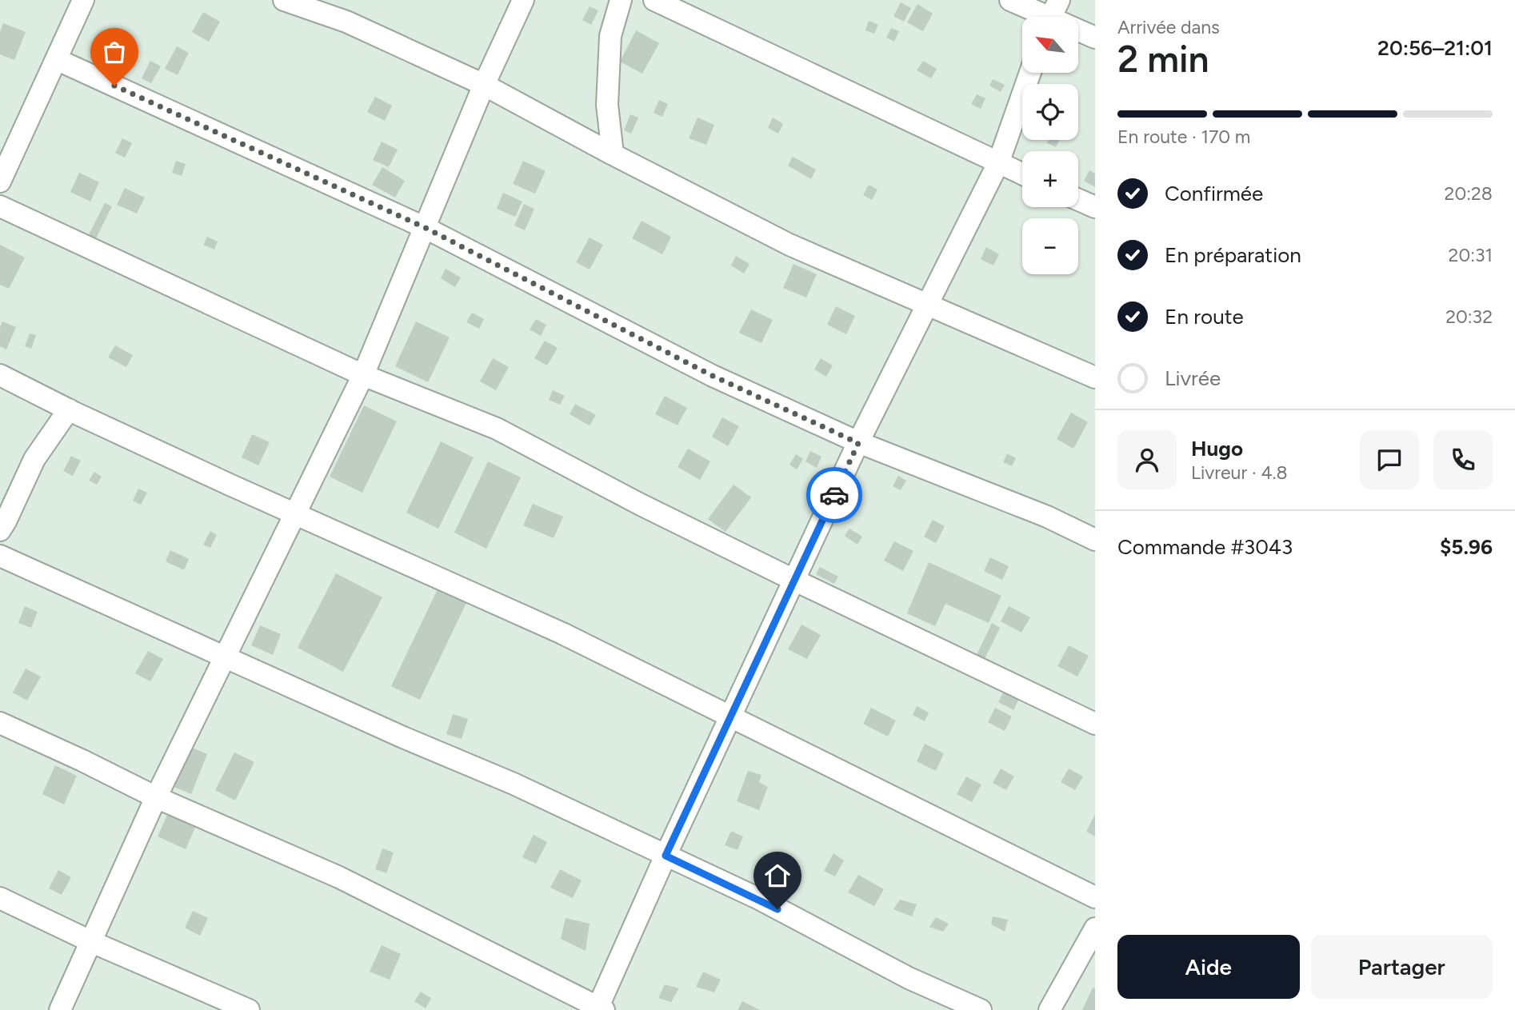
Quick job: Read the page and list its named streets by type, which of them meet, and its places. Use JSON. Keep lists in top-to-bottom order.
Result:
{
  "north": "top left",
  "page": {
    "heading": ["2 min", "Arrivée dans", "20:56–21:01"],
    "panel": [
      "Hugo",
      "Livreur · 4.8",
      "Commande #3043",
      "$5.96"
    ],
    "map_buttons": ["+", "−"],
    "bar": "En route · 170 m",
    "list": [
      ["Confirmée", "20:28"],
      ["En préparation", "20:31"],
      ["En route", "20:32"],
      "Livrée"
    ],
    "buttons": ["Aide", "Partager"]
  }
}
